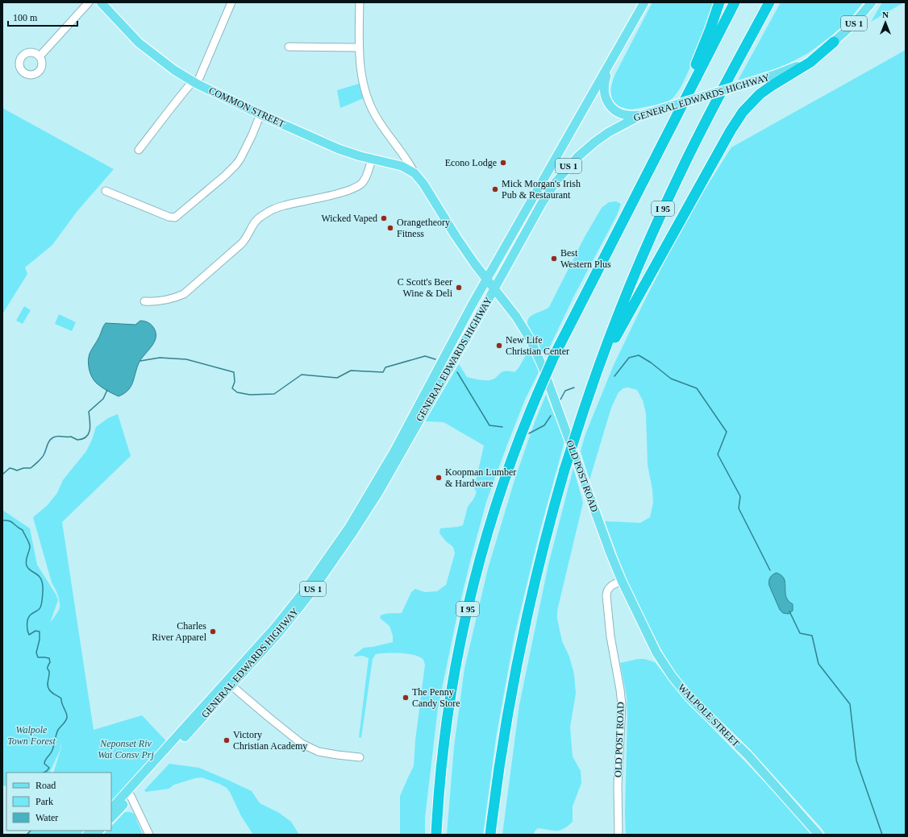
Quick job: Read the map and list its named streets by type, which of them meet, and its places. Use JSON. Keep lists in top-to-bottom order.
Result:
{
  "streets": {
    "highway": ["I 95"],
    "main road": [
      "US 1",
      "GENERAL EDWARDS HIGHWAY",
      "COMMON STREET",
      "OLD POST ROAD",
      "WALPOLE STREET"
    ]
  },
  "crossings": [
    ["GENERAL EDWARDS HIGHWAY", "OLD POST ROAD"],
    ["COMMON STREET", "OLD POST ROAD"],
    ["OLD POST ROAD", "WALPOLE STREET"]
  ],
  "parks": ["Walpole Town Forest", "Neponset Riv Wat Consv Prj"],
  "places": [
    "Econo Lodge",
    "Mick Morgan's Irish Pub & Restaurant",
    "Wicked Vaped",
    "Orangetheory Fitness",
    "Best Western Plus",
    "C Scott's Beer Wine & Deli",
    "New Life Christian Center",
    "Koopman Lumber & Hardware",
    "Charles River Apparel",
    "The Penny Candy Store",
    "Victory Christian Academy"
  ],
  "legend": ["Road", "Park", "Water"],
  "scale_bar": "100 m",
  "north": "top"
}
